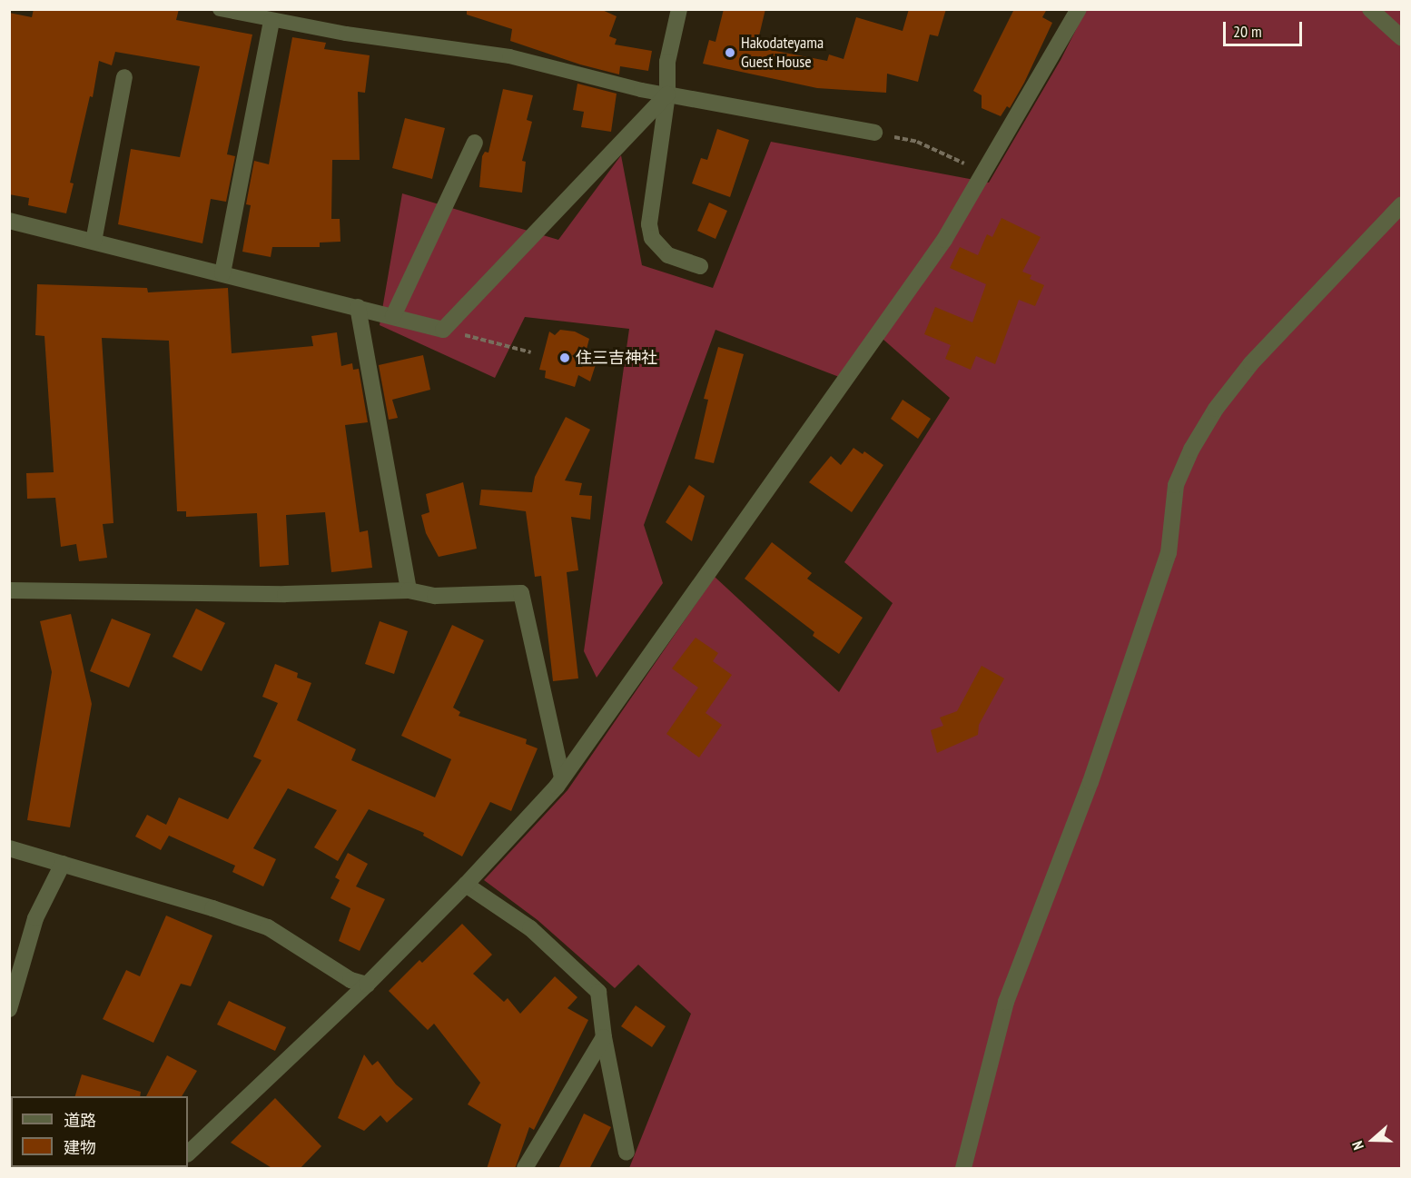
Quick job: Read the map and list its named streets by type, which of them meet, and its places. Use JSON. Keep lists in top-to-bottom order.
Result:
{
  "places": ["Hakodateyama Guest House", "住三吉神社"],
  "legend": ["道路", "建物"],
  "scale_bar": "20 m",
  "north": "left"
}
